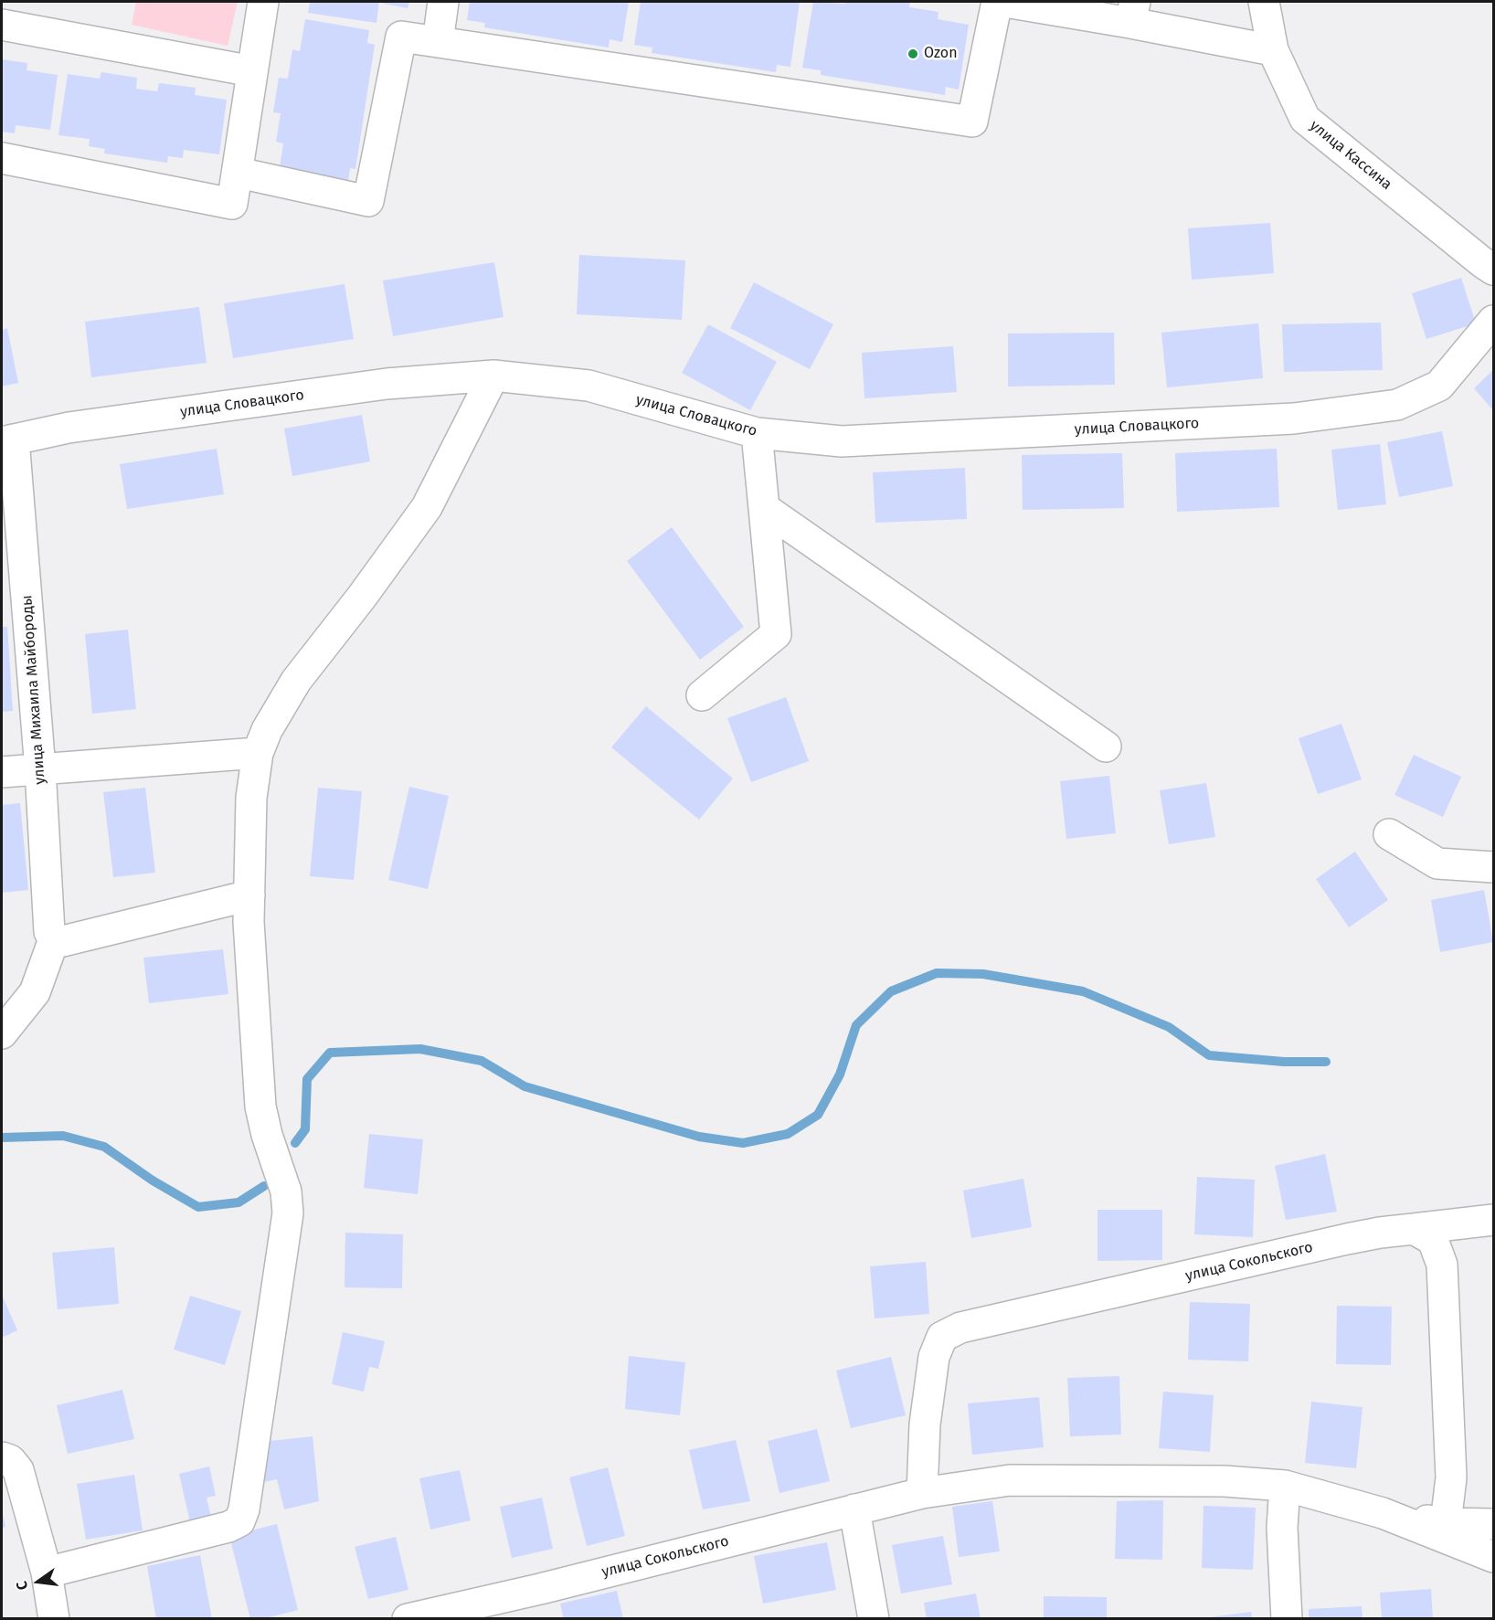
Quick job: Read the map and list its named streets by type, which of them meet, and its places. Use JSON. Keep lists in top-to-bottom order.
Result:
{
  "streets": {
    "street": [
      "улица Кассина",
      "улица Словацкого",
      "улица Михаила Майбороды",
      "улица Сокольского"
    ]
  },
  "crossings": [
    ["улица Словацкого", "улица Михаила Майбороды"]
  ],
  "places": ["Ozon"],
  "north": "left"
}
